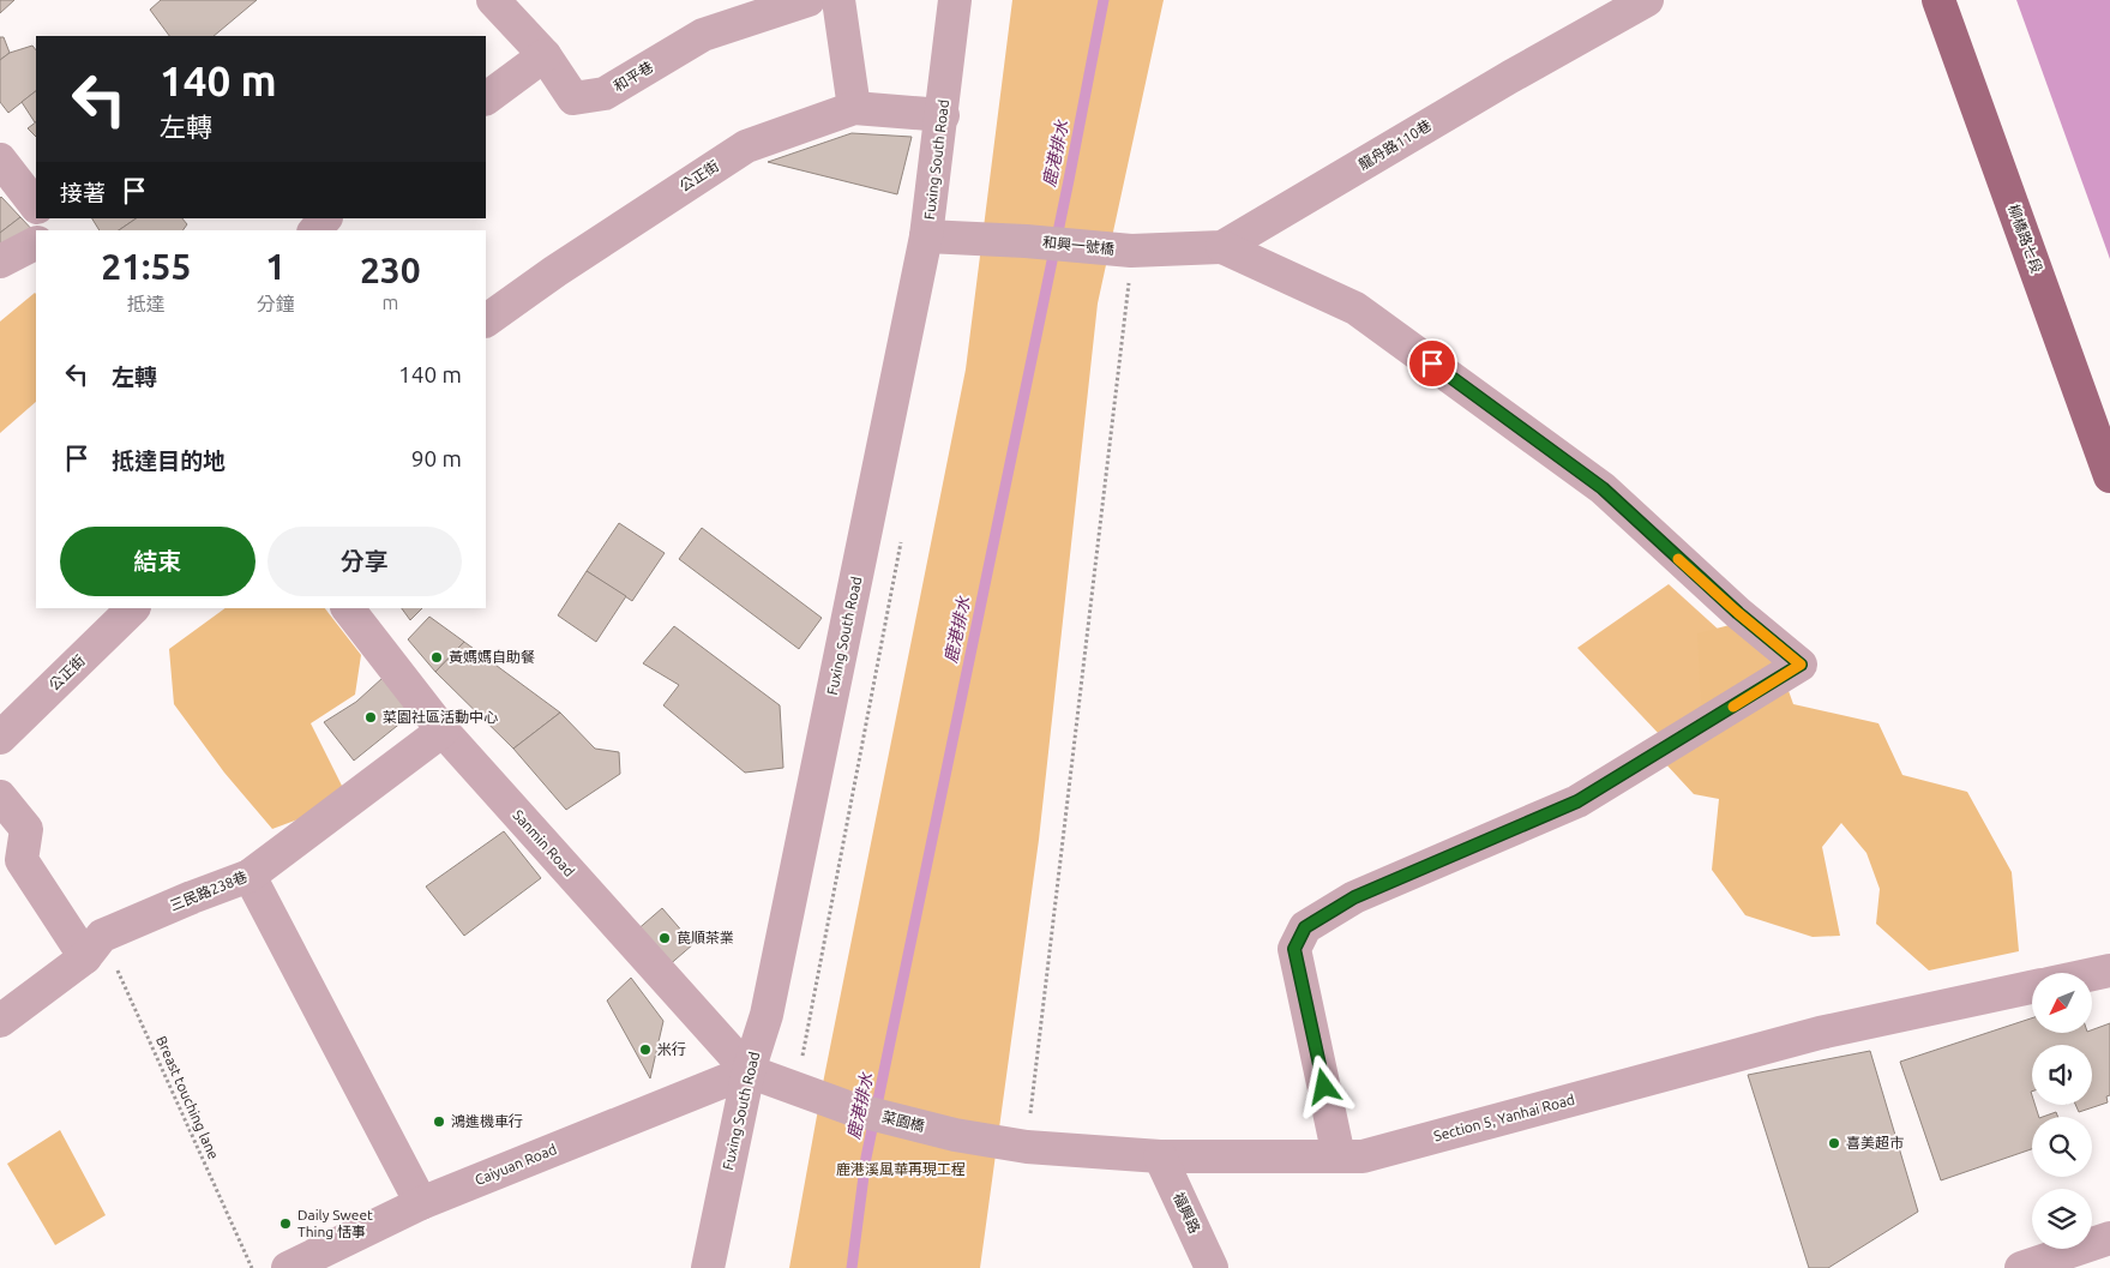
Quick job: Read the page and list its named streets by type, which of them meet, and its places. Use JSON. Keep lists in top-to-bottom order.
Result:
{
  "streets": {
    "main road": ["柳橋路七段"],
    "street": [
      "和平巷",
      "龍舟路110巷",
      "Fuxing South Road",
      "公正街",
      "和興一號橋",
      "Sanmin Road",
      "三民路238巷",
      "Section 5, Yanhai Road",
      "菜園橋",
      "Caiyuan Road",
      "福興路"
    ],
    "path": ["Breast touching lane"]
  },
  "crossings": [
    ["龍舟路110巷", "和興一號橋"],
    ["Fuxing South Road", "公正街"],
    ["Fuxing South Road", "和興一號橋"],
    ["Fuxing South Road", "Sanmin Road"],
    ["Fuxing South Road", "菜園橋"],
    ["Fuxing South Road", "Caiyuan Road"],
    ["Sanmin Road", "三民路238巷"],
    ["Sanmin Road", "菜園橋"],
    ["Sanmin Road", "Caiyuan Road"],
    ["三民路238巷", "Breast touching lane"],
    ["Section 5, Yanhai Road", "菜園橋"],
    ["Section 5, Yanhai Road", "福興路"],
    ["菜園橋", "Caiyuan Road"]
  ],
  "water": ["鹿港排水"],
  "parks": ["鹿港溪風華再現工程"],
  "places": [
    "黃媽媽自助餐",
    "菜園社區活動中心",
    "苠順茶業",
    "米行",
    "鴻進機車行",
    "喜美超市",
    "Daily Sweet Thing 恬事"
  ],
  "north": "bottom left",
  "page": {
    "turn": ["140 m", "左轉"],
    "then": "接著",
    "eta": [
      "21:55",
      "抵達",
      "1",
      "分鐘",
      "230",
      "m"
    ],
    "list": [
      {
        "name": "左轉",
        "value": "140 m"
      },
      {
        "name": "抵達目的地",
        "value": "90 m"
      }
    ],
    "buttons": ["結束", "分享"]
  }
}
